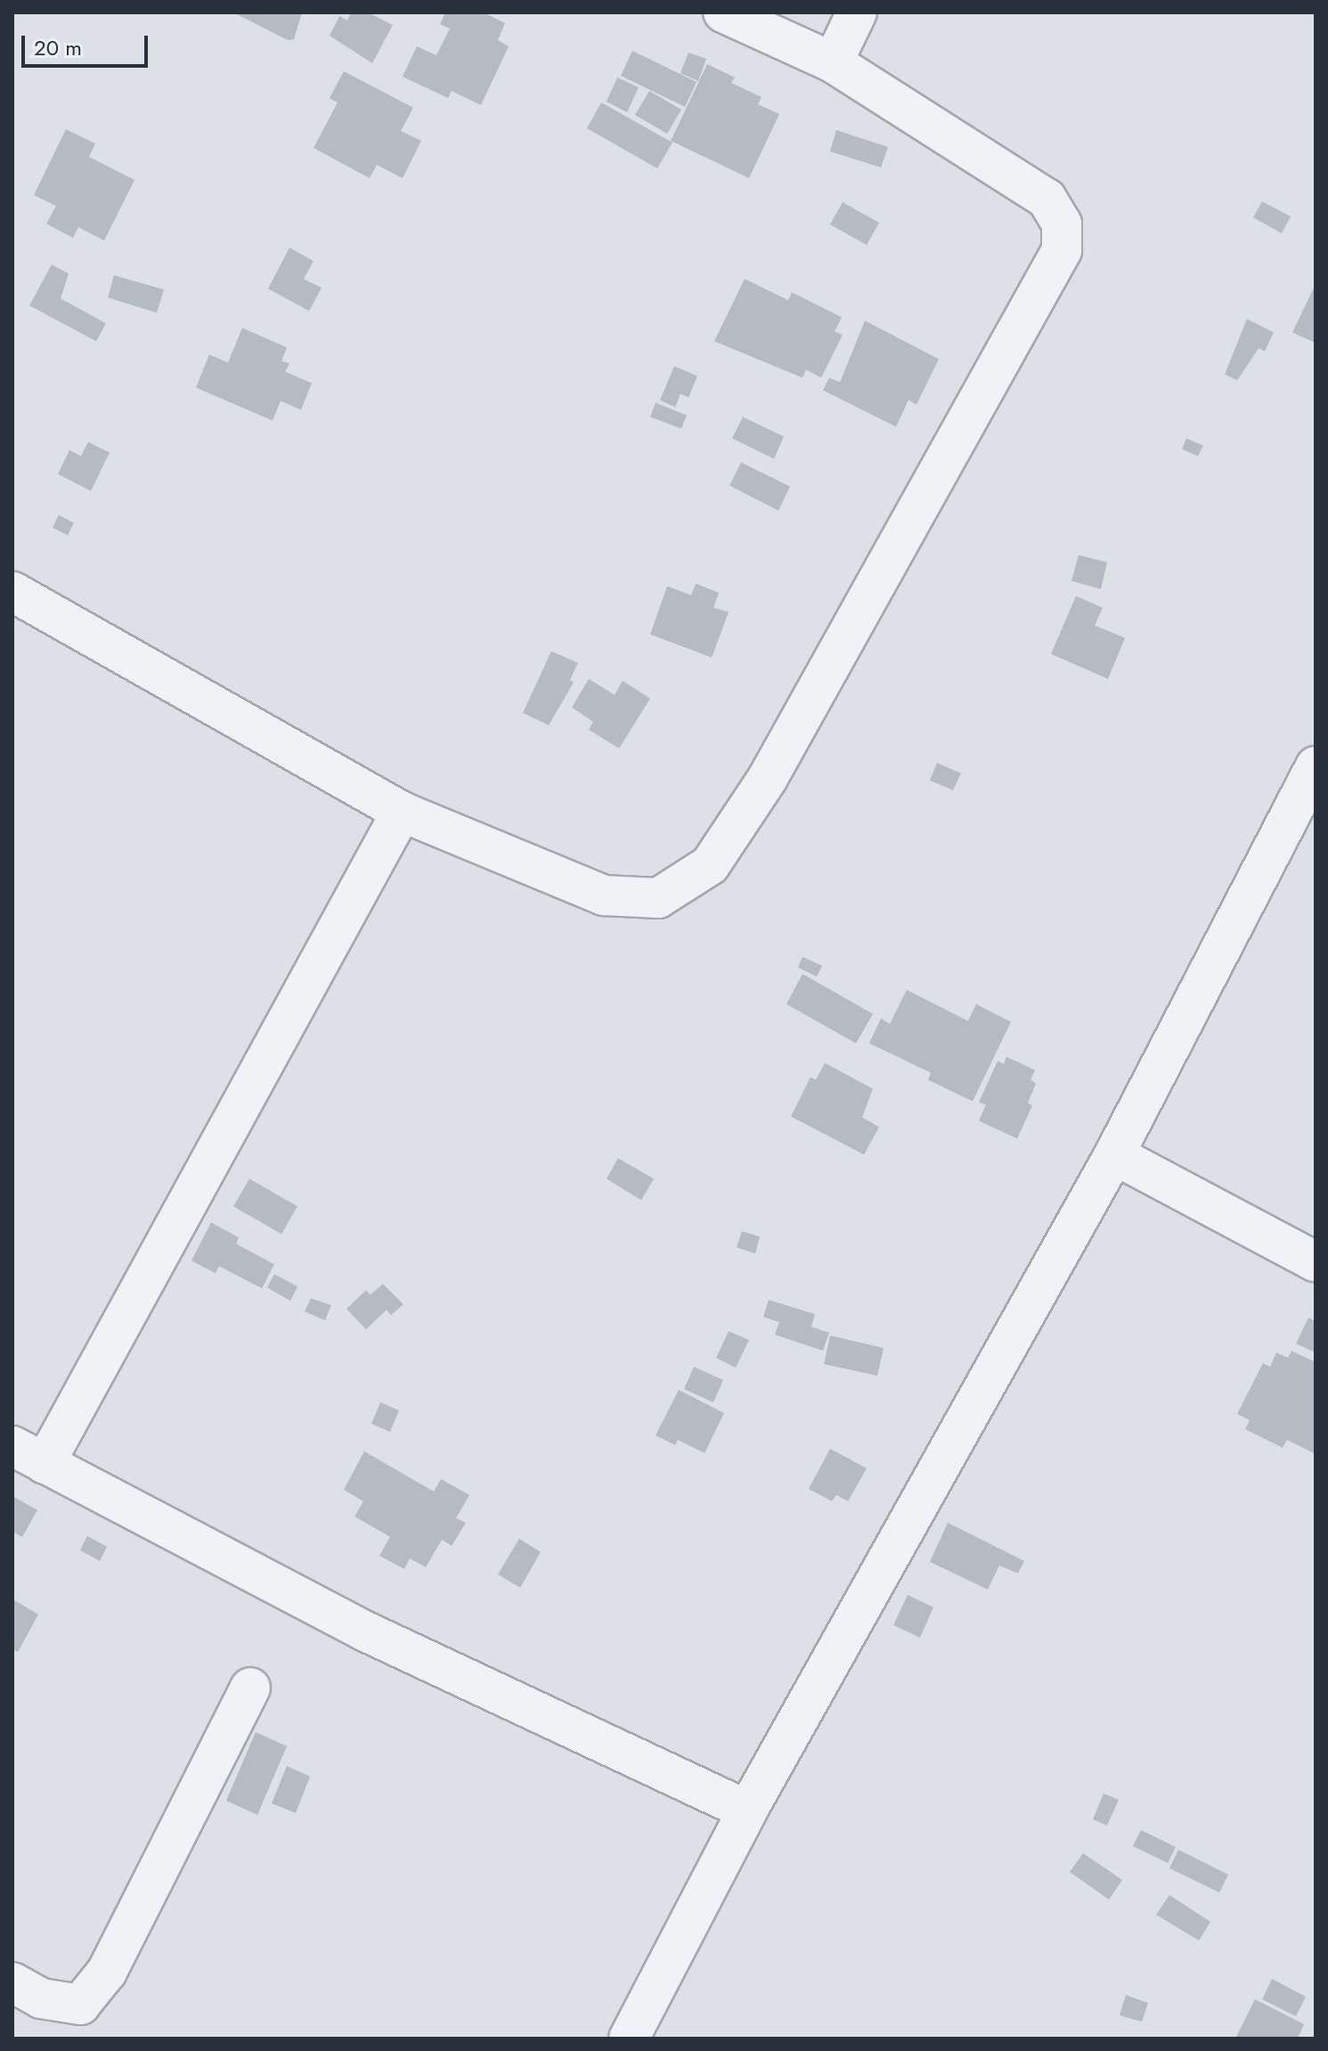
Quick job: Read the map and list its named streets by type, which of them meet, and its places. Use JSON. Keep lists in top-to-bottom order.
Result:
{
  "scale_bar": "20 m"
}
